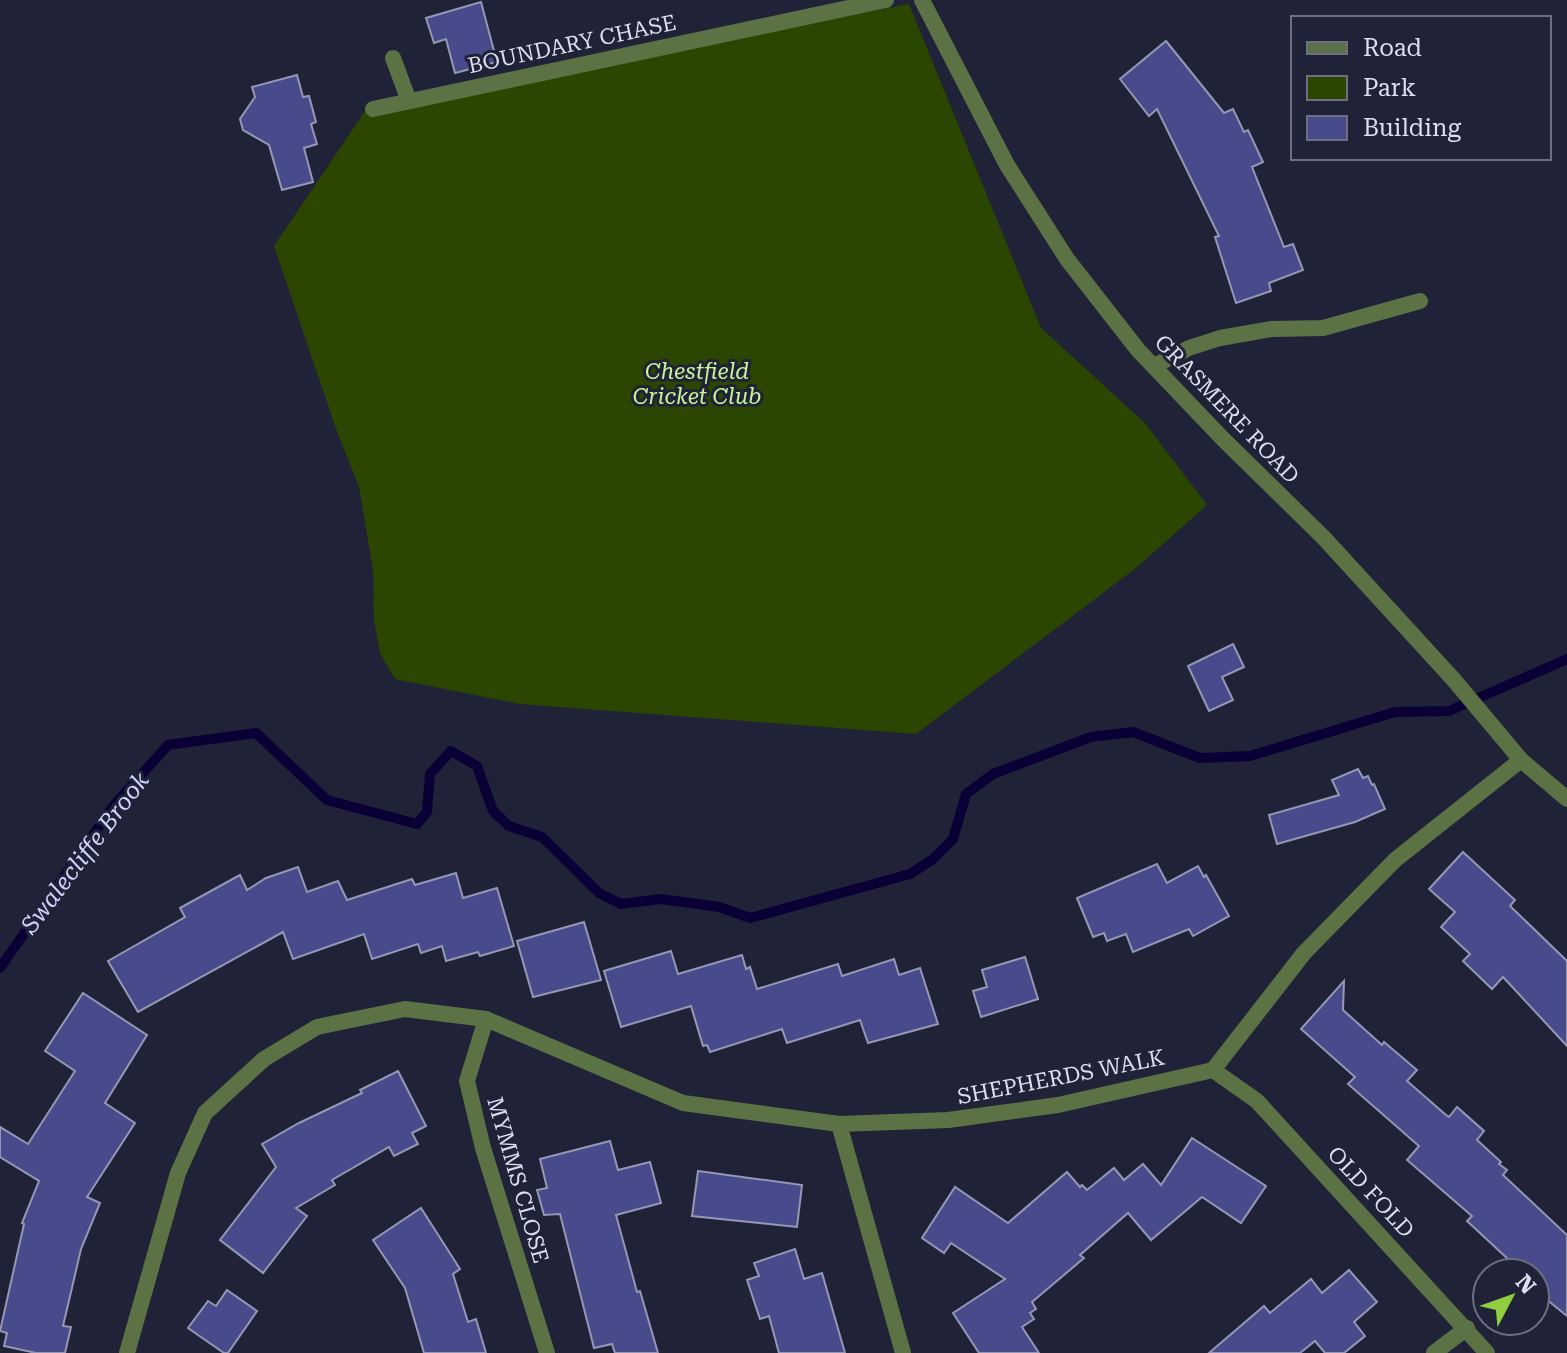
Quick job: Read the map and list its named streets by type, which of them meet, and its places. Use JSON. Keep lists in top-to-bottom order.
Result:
{
  "streets": {
    "street": [
      "BOUNDARY CHASE",
      "GRASMERE ROAD",
      "SHEPHERDS WALK",
      "MYMMS CLOSE",
      "OLD FOLD"
    ]
  },
  "crossings": [
    ["SHEPHERDS WALK", "MYMMS CLOSE"],
    ["SHEPHERDS WALK", "OLD FOLD"]
  ],
  "water": ["Swalecliffe Brook"],
  "parks": ["Chestfield Cricket Club"],
  "legend": ["Road", "Park", "Building"],
  "north": "top right"
}
